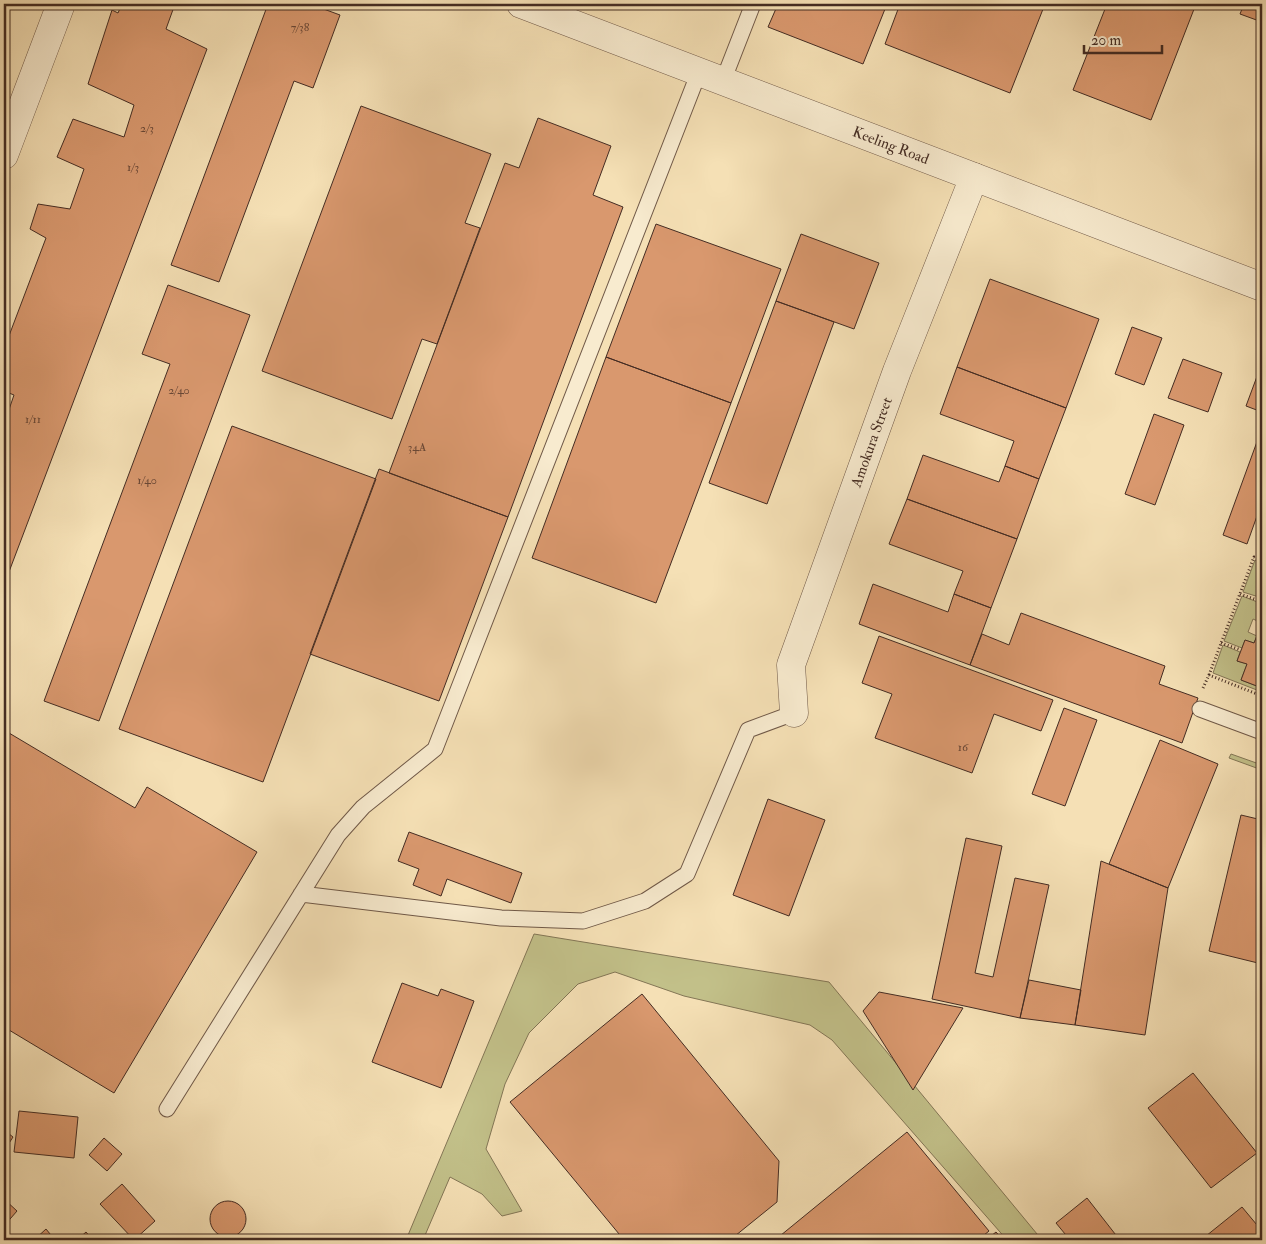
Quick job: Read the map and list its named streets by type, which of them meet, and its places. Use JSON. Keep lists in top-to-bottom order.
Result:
{
  "streets": {
    "street": ["Keeling Road", "Amokura Street"]
  },
  "crossings": [
    ["Keeling Road", "Amokura Street"]
  ],
  "house_numbers": [
    "7/38",
    "2/3",
    "1/3",
    "2/40",
    "1/11",
    "34A",
    "1/40",
    "16"
  ],
  "scale_bar": "20 m"
}
